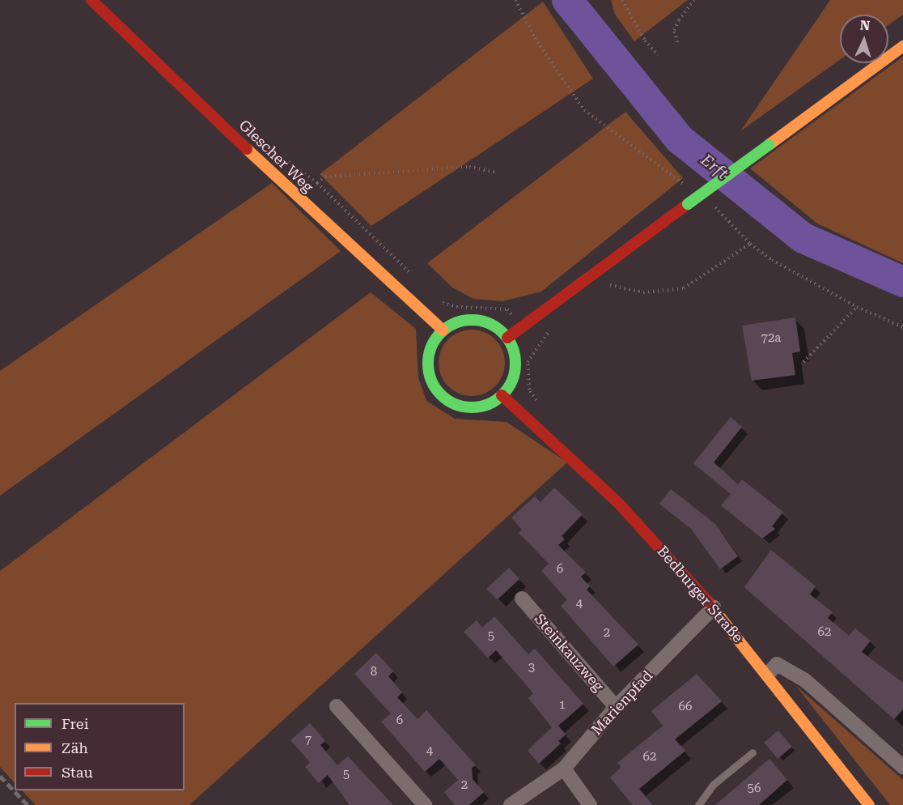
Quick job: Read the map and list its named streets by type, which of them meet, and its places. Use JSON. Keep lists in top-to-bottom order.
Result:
{
  "streets": {
    "main road": ["Glescher Weg", "Bedburger Straße"],
    "street": ["Steinkauzweg", "Marienpfad"]
  },
  "crossings": [
    ["Glescher Weg", "Bedburger Straße"],
    ["Bedburger Straße", "Marienpfad"],
    ["Steinkauzweg", "Marienpfad"]
  ],
  "water": ["Erft"],
  "house_numbers": [
    "72a",
    "6",
    "4",
    "62",
    "2",
    "5",
    "3",
    "8",
    "1",
    "66",
    "6",
    "7",
    "4",
    "62",
    "5",
    "2",
    "56"
  ],
  "legend": ["Frei", "Zäh", "Stau"],
  "north": "top"
}
